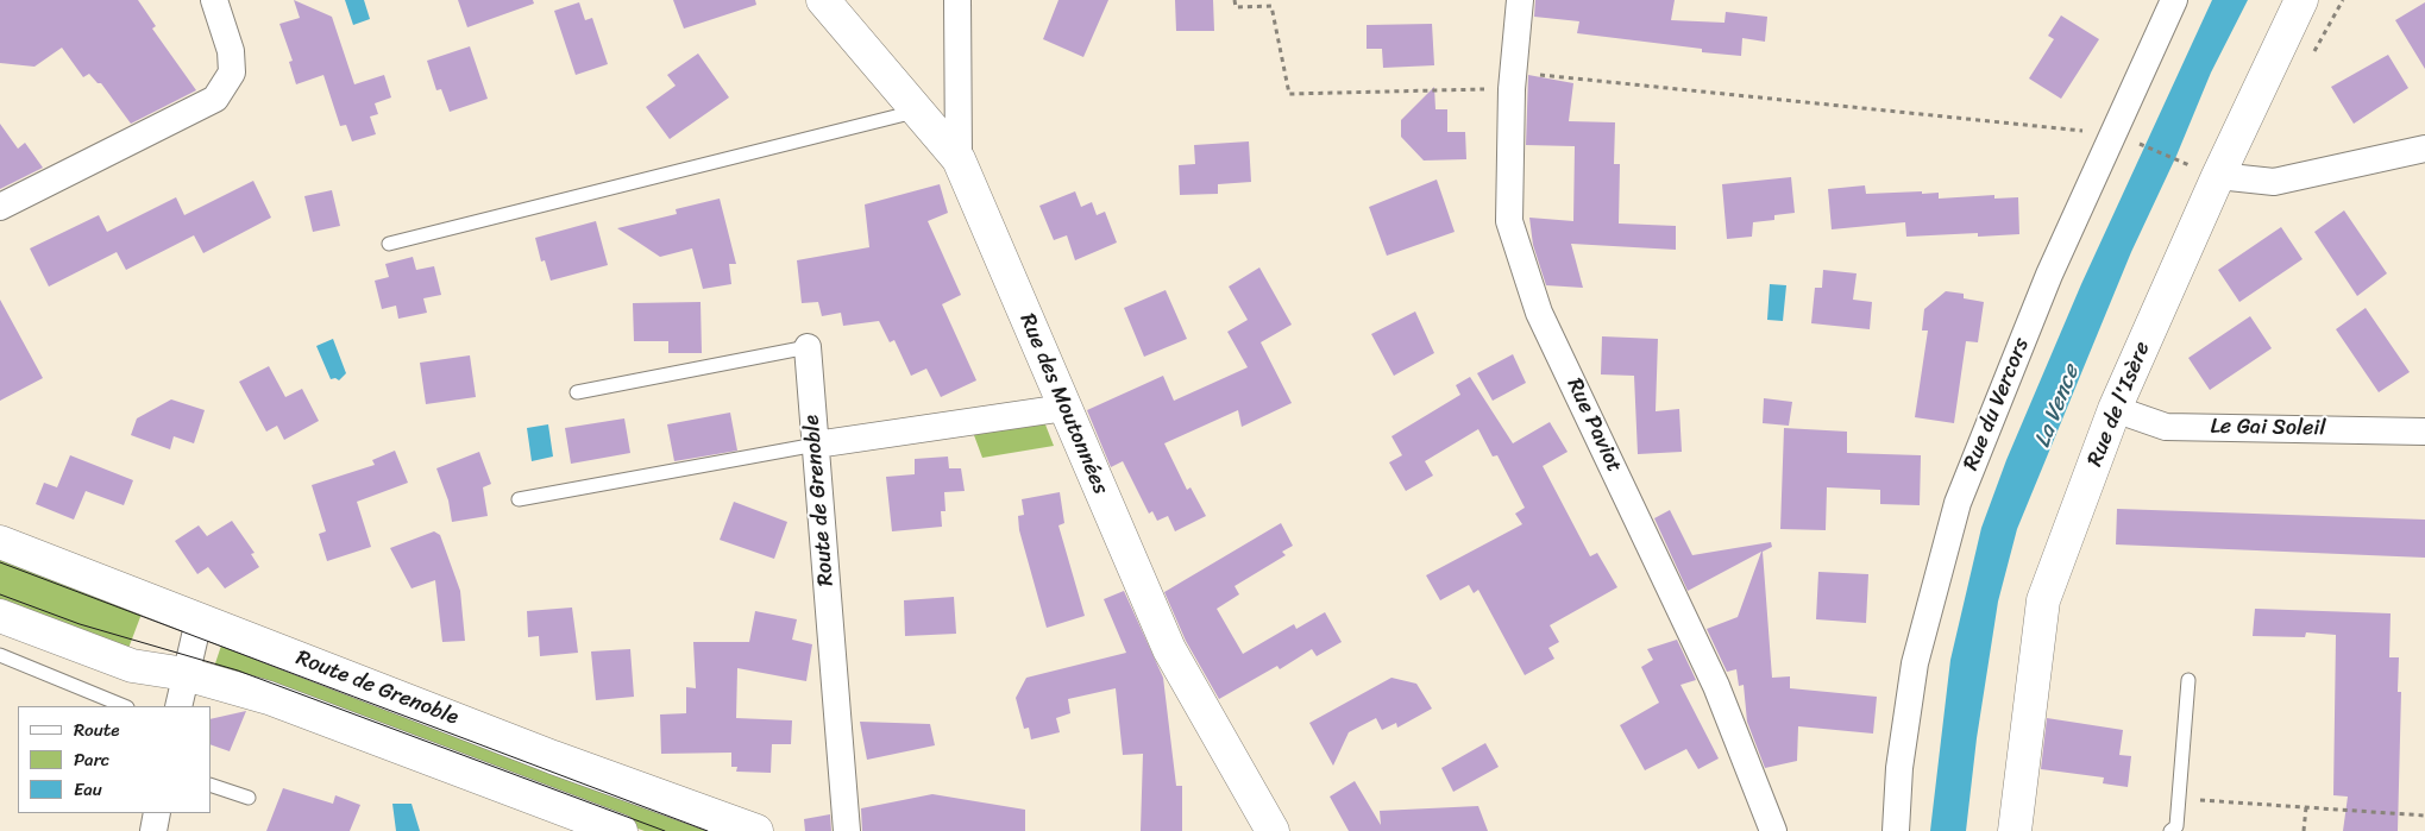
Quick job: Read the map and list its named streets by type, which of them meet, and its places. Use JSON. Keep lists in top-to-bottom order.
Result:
{
  "streets": {
    "street": [
      "Rue des Moutonnées",
      "Rue du Vercors",
      "Rue de l'Isère",
      "Rue Paviot",
      "Le Gai Soleil",
      "Route de Grenoble"
    ]
  },
  "crossings": [
    ["Rue de l'Isère", "Le Gai Soleil"]
  ],
  "water": ["La Vence"],
  "legend": ["Route", "Parc", "Eau"]
}
